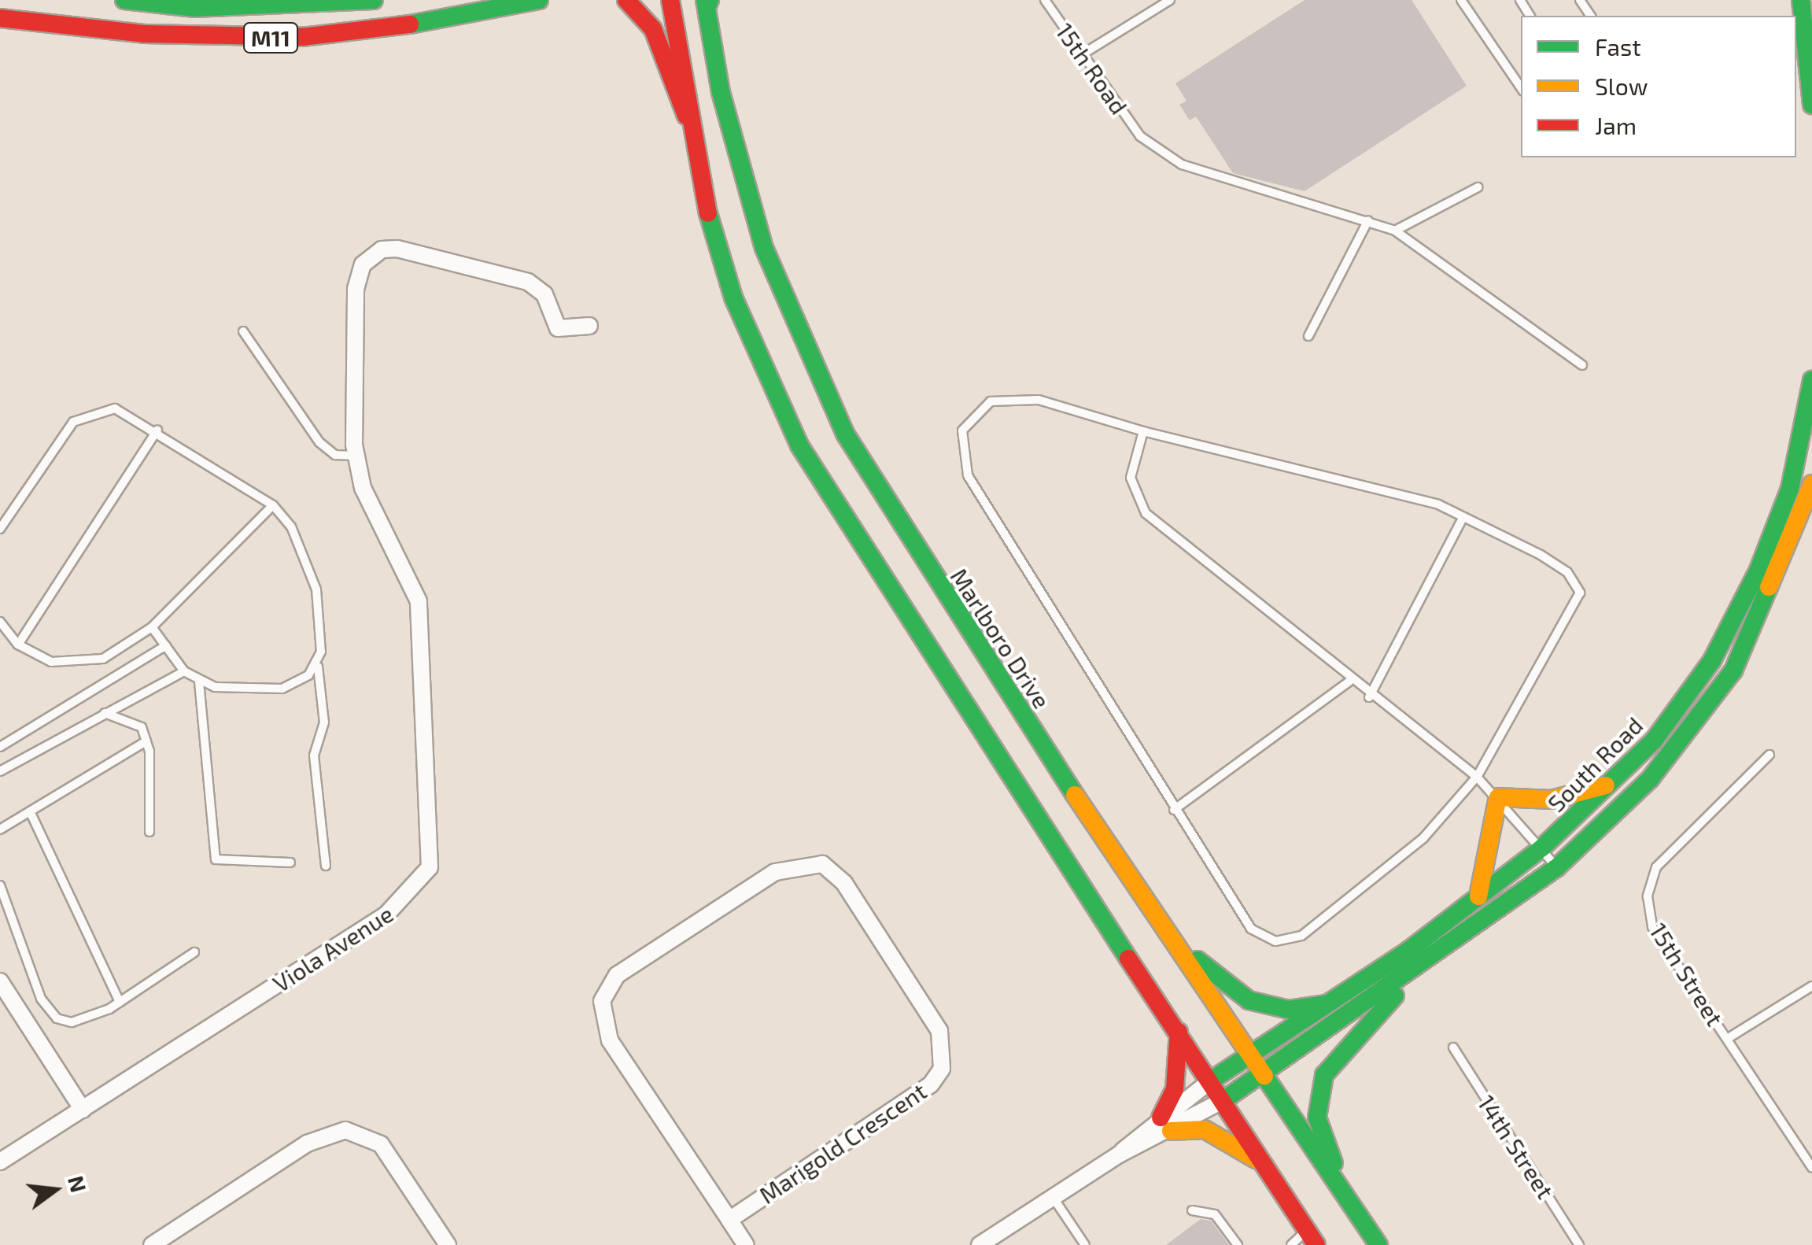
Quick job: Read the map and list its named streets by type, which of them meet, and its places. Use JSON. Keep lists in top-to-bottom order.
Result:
{
  "streets": {
    "main road": ["M11", "Marlboro Drive", "South Road"],
    "street": ["Viola Avenue", "Marigold Crescent"],
    "lane": ["15th Road", "15th Street", "14th Street"]
  },
  "crossings": [
    ["Marlboro Drive", "South Road"]
  ],
  "legend": ["Fast", "Slow", "Jam"],
  "north": "right"
}
